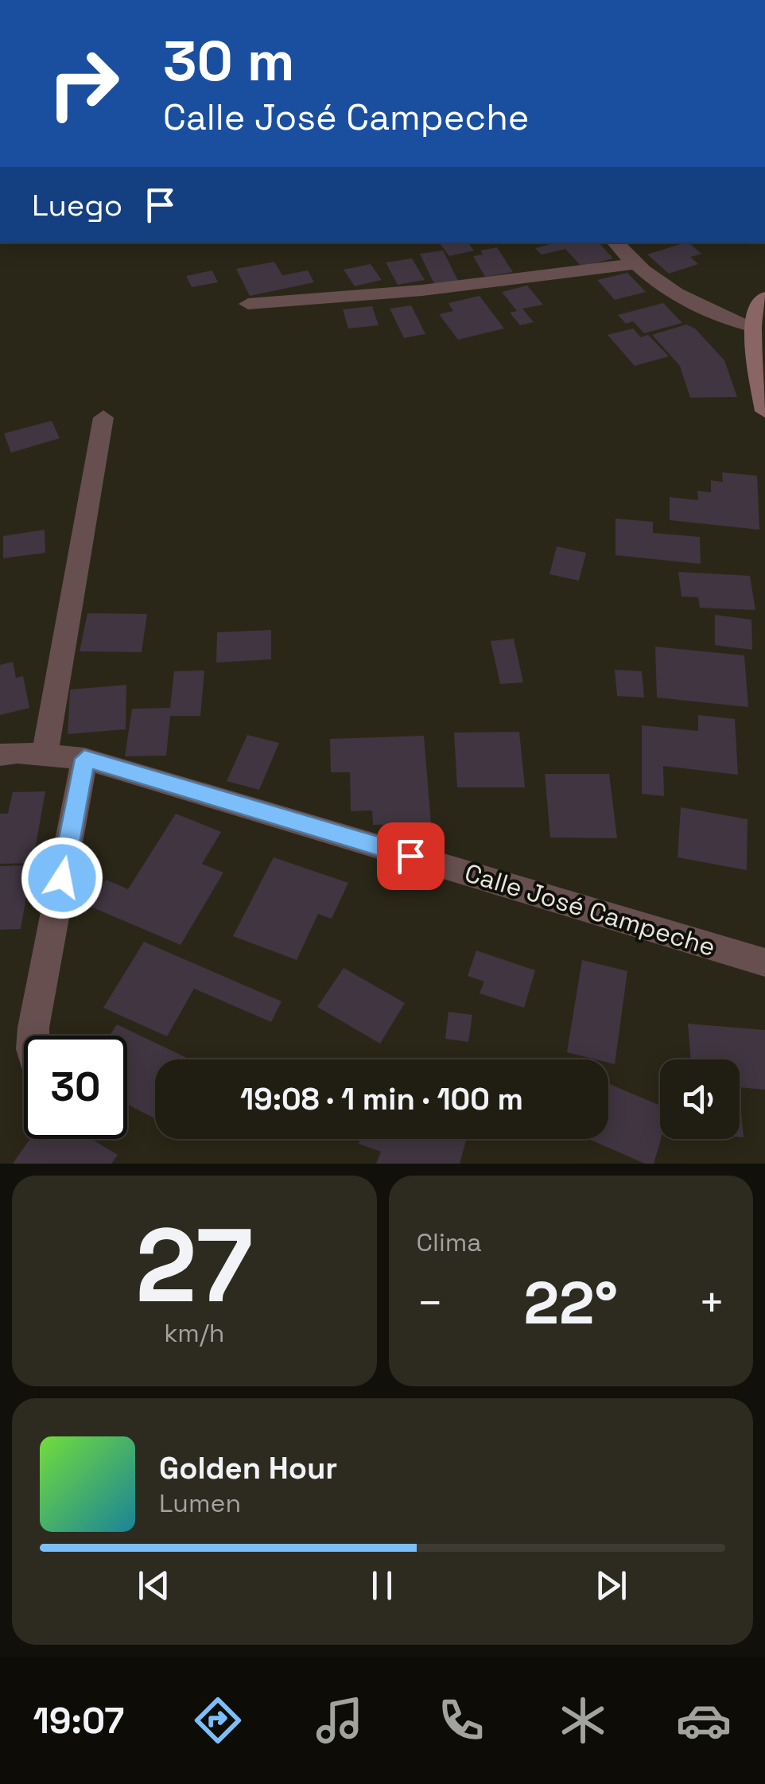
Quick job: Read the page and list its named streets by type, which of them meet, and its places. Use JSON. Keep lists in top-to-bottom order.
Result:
{
  "streets": {
    "street": ["Calle José Campeche"]
  },
  "page": {
    "turn": ["30 m", "Calle José Campeche"],
    "then": "Luego",
    "limit": "30",
    "trip": "19:08 · 1 min · 100 m",
    "tile": [
      ["27", "km/h"],
      "Clima"
    ],
    "heat": ["−", "22°", "+"],
    "song": ["Golden Hour", "Lumen"],
    "tabs": "19:07"
  }
}
